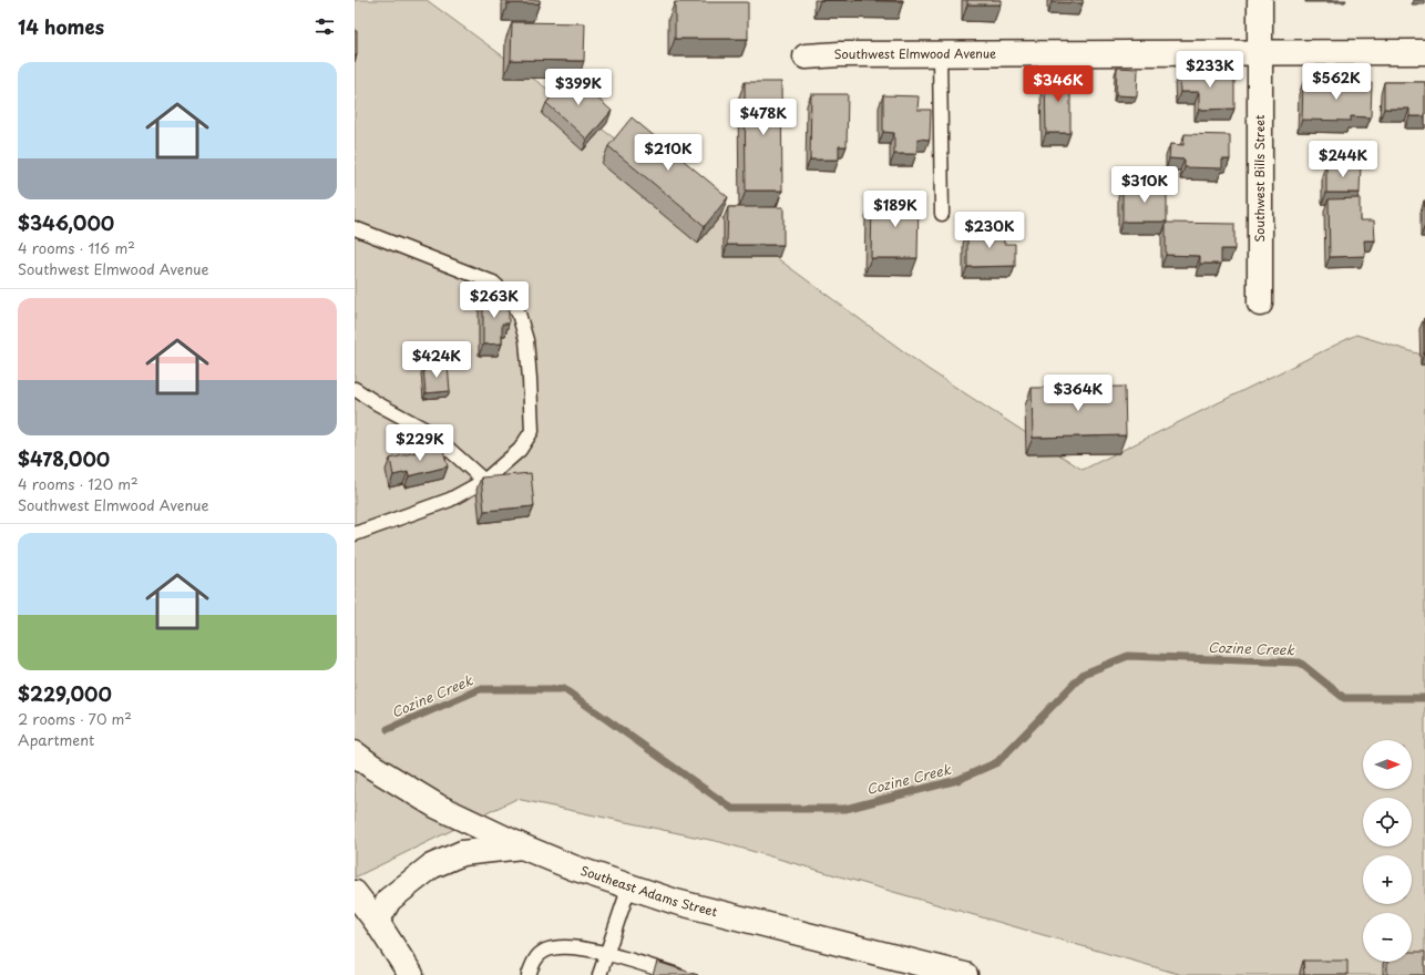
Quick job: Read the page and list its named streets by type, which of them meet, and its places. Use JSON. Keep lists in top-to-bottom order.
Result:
{
  "streets": {
    "main road": ["Southwest Elmwood Avenue", "Southwest Bills Street", "Southeast Adams Street"]
  },
  "crossings": [
    ["Southwest Elmwood Avenue", "Southwest Bills Street"]
  ],
  "water": ["Cozine Creek"],
  "north": "right",
  "page": {
    "heading": "14 homes",
    "price": [
      "$233K",
      "$562K",
      "$346K",
      "$399K",
      "$478K",
      "$210K",
      "$244K",
      "$310K",
      "$189K",
      "$230K",
      "$263K",
      "$424K",
      "$364K",
      "$229K"
    ],
    "list": [
      {
        "name": "$346,000",
        "note": "4 rooms · 116 m² · Southwest Elmwood Avenue"
      },
      {
        "name": "$478,000",
        "note": "4 rooms · 120 m² · Southwest Elmwood Avenue"
      },
      {
        "name": "$229,000",
        "note": "2 rooms · 70 m² · Apartment"
      }
    ],
    "map_buttons": ["+", "−"]
  }
}
